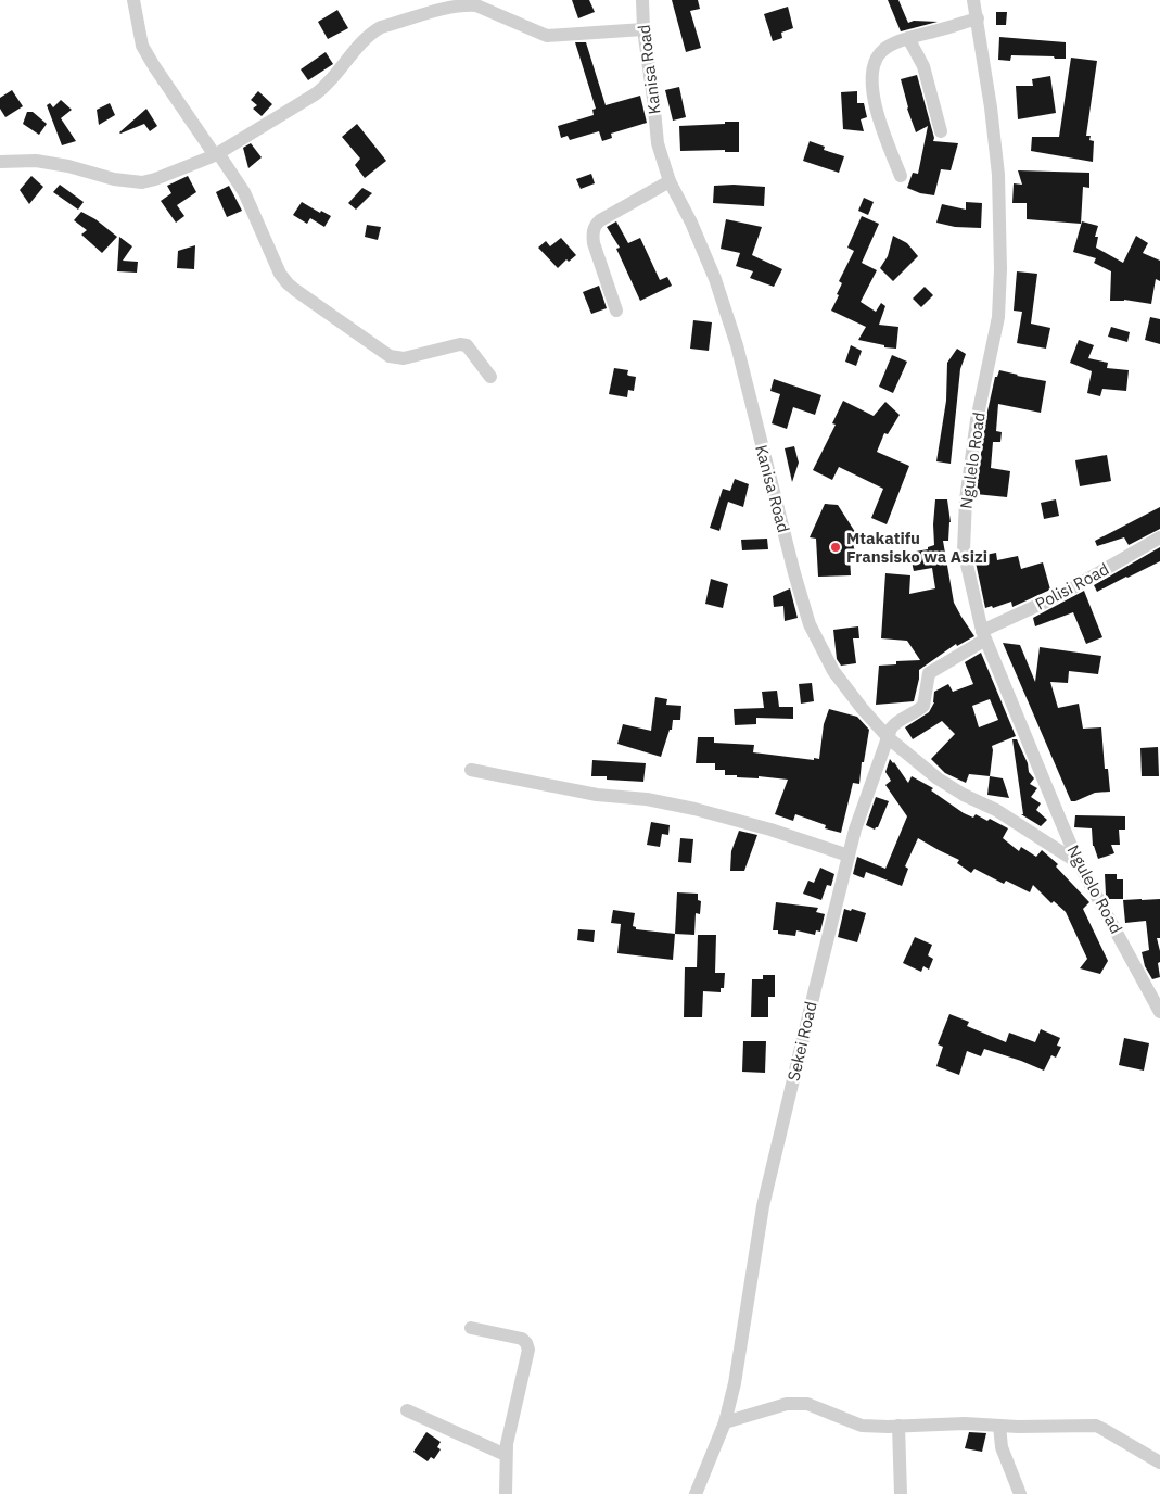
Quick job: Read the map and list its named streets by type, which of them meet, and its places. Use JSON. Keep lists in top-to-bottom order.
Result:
{
  "streets": {
    "street": [
      "Kanisa Road",
      "Ngulelo Road",
      "Polisi Road",
      "Sekei Road"
    ]
  },
  "crossings": [
    ["Kanisa Road", "Ngulelo Road"],
    ["Kanisa Road", "Sekei Road"],
    ["Ngulelo Road", "Polisi Road"],
    ["Ngulelo Road", "Sekei Road"],
    ["Polisi Road", "Sekei Road"]
  ],
  "places": ["Mtakatifu Fransisko wa Asizi"]
}
